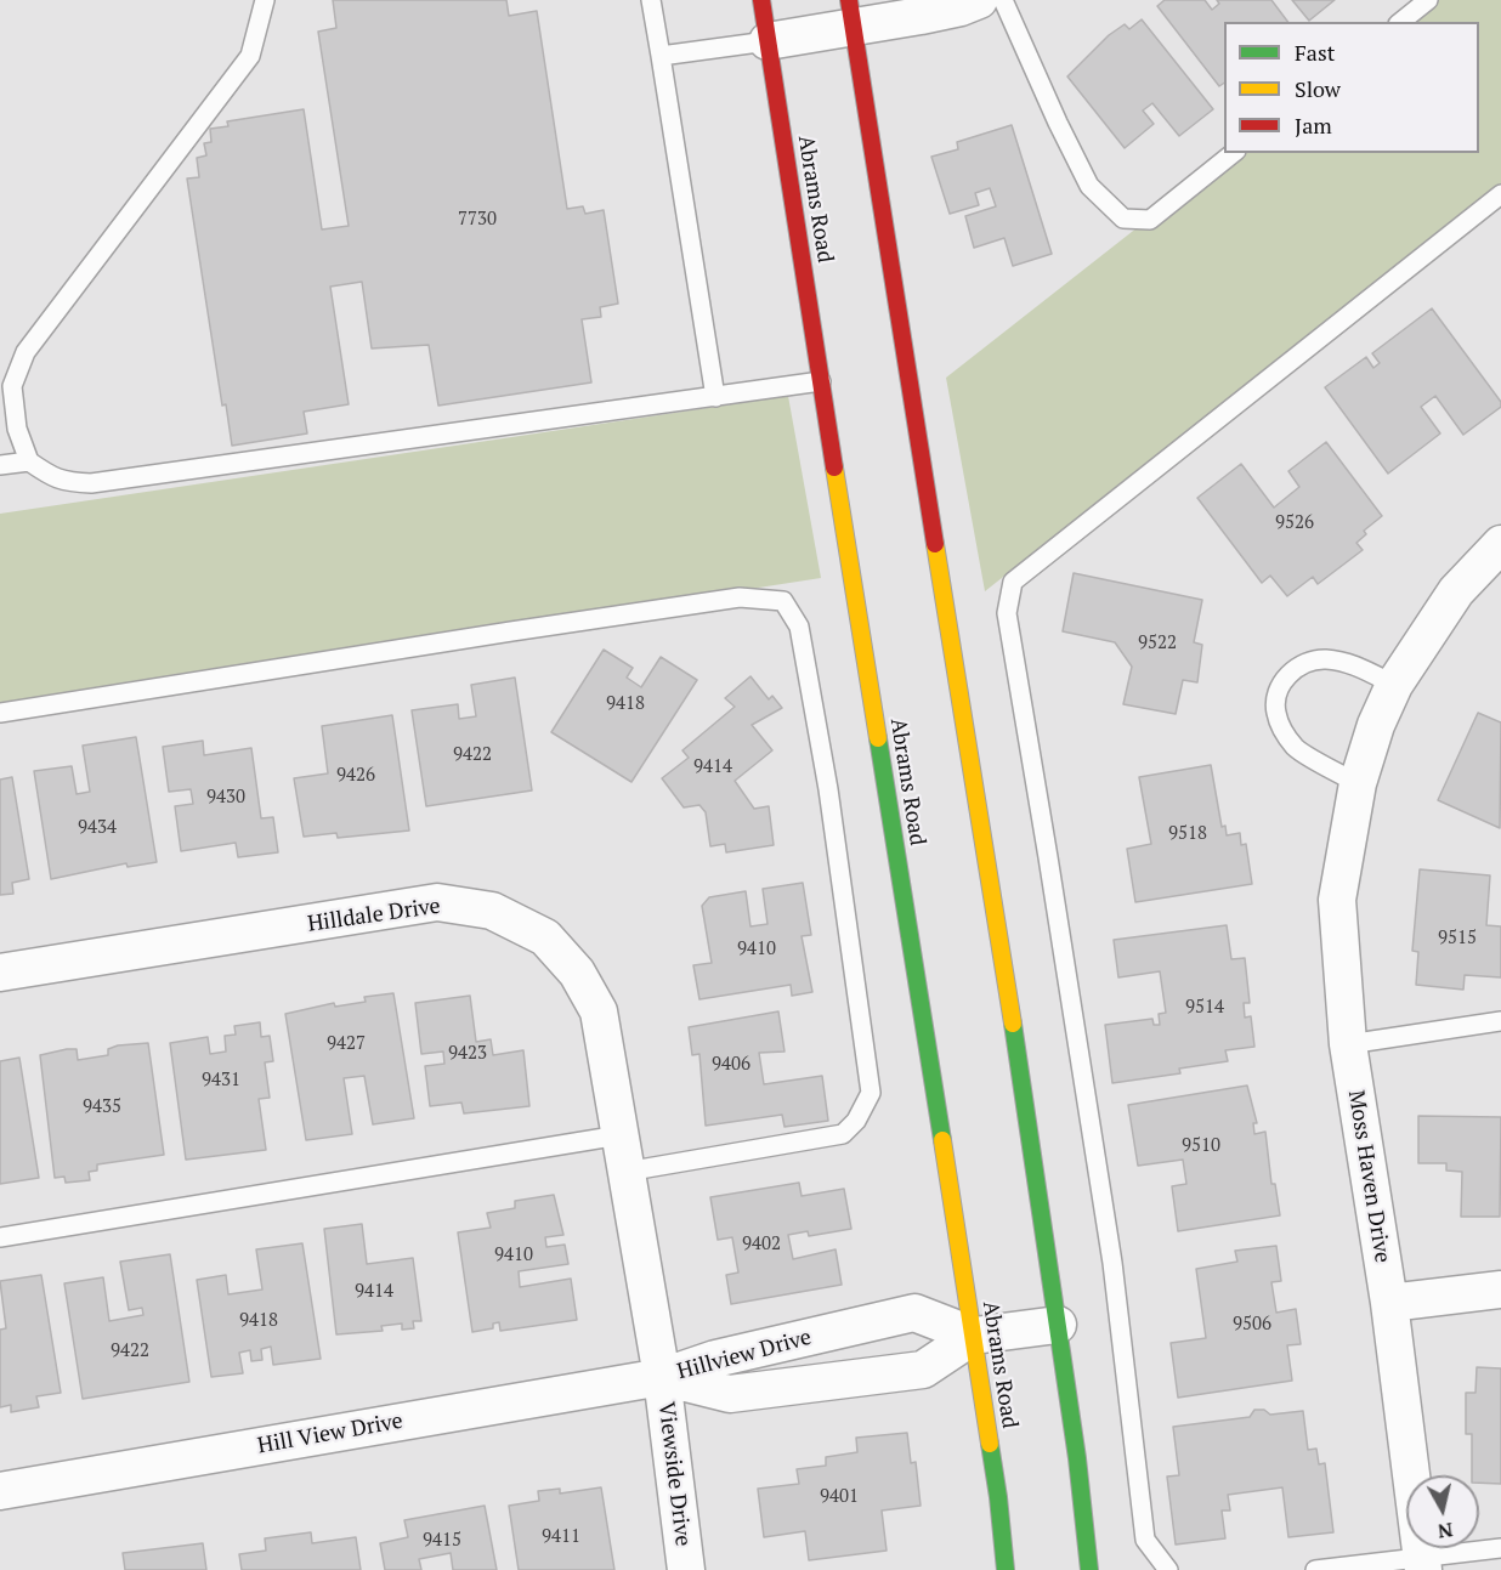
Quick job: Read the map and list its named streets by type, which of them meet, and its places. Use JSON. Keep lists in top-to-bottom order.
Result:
{
  "streets": {
    "main road": ["Abrams Road"],
    "street": [
      "Hilldale Drive",
      "Moss Haven Drive",
      "Hillview Drive",
      "Hill View Drive",
      "Viewside Drive"
    ]
  },
  "crossings": [
    ["Abrams Road", "Hillview Drive"],
    ["Hilldale Drive", "Hillview Drive"],
    ["Hilldale Drive", "Hill View Drive"],
    ["Hilldale Drive", "Viewside Drive"],
    ["Hillview Drive", "Hill View Drive"],
    ["Hillview Drive", "Viewside Drive"],
    ["Hill View Drive", "Viewside Drive"]
  ],
  "house_numbers": [
    "7730",
    "9526",
    "9522",
    "9418",
    "9422",
    "9414",
    "9426",
    "9430",
    "9434",
    "9518",
    "9515",
    "9410",
    "9514",
    "9427",
    "9423",
    "9406",
    "9431",
    "9435",
    "9510",
    "9402",
    "9410",
    "9414",
    "9418",
    "9506",
    "9422",
    "9401",
    "9411",
    "9415"
  ],
  "legend": ["Fast", "Slow", "Jam"],
  "north": "bottom"
}
